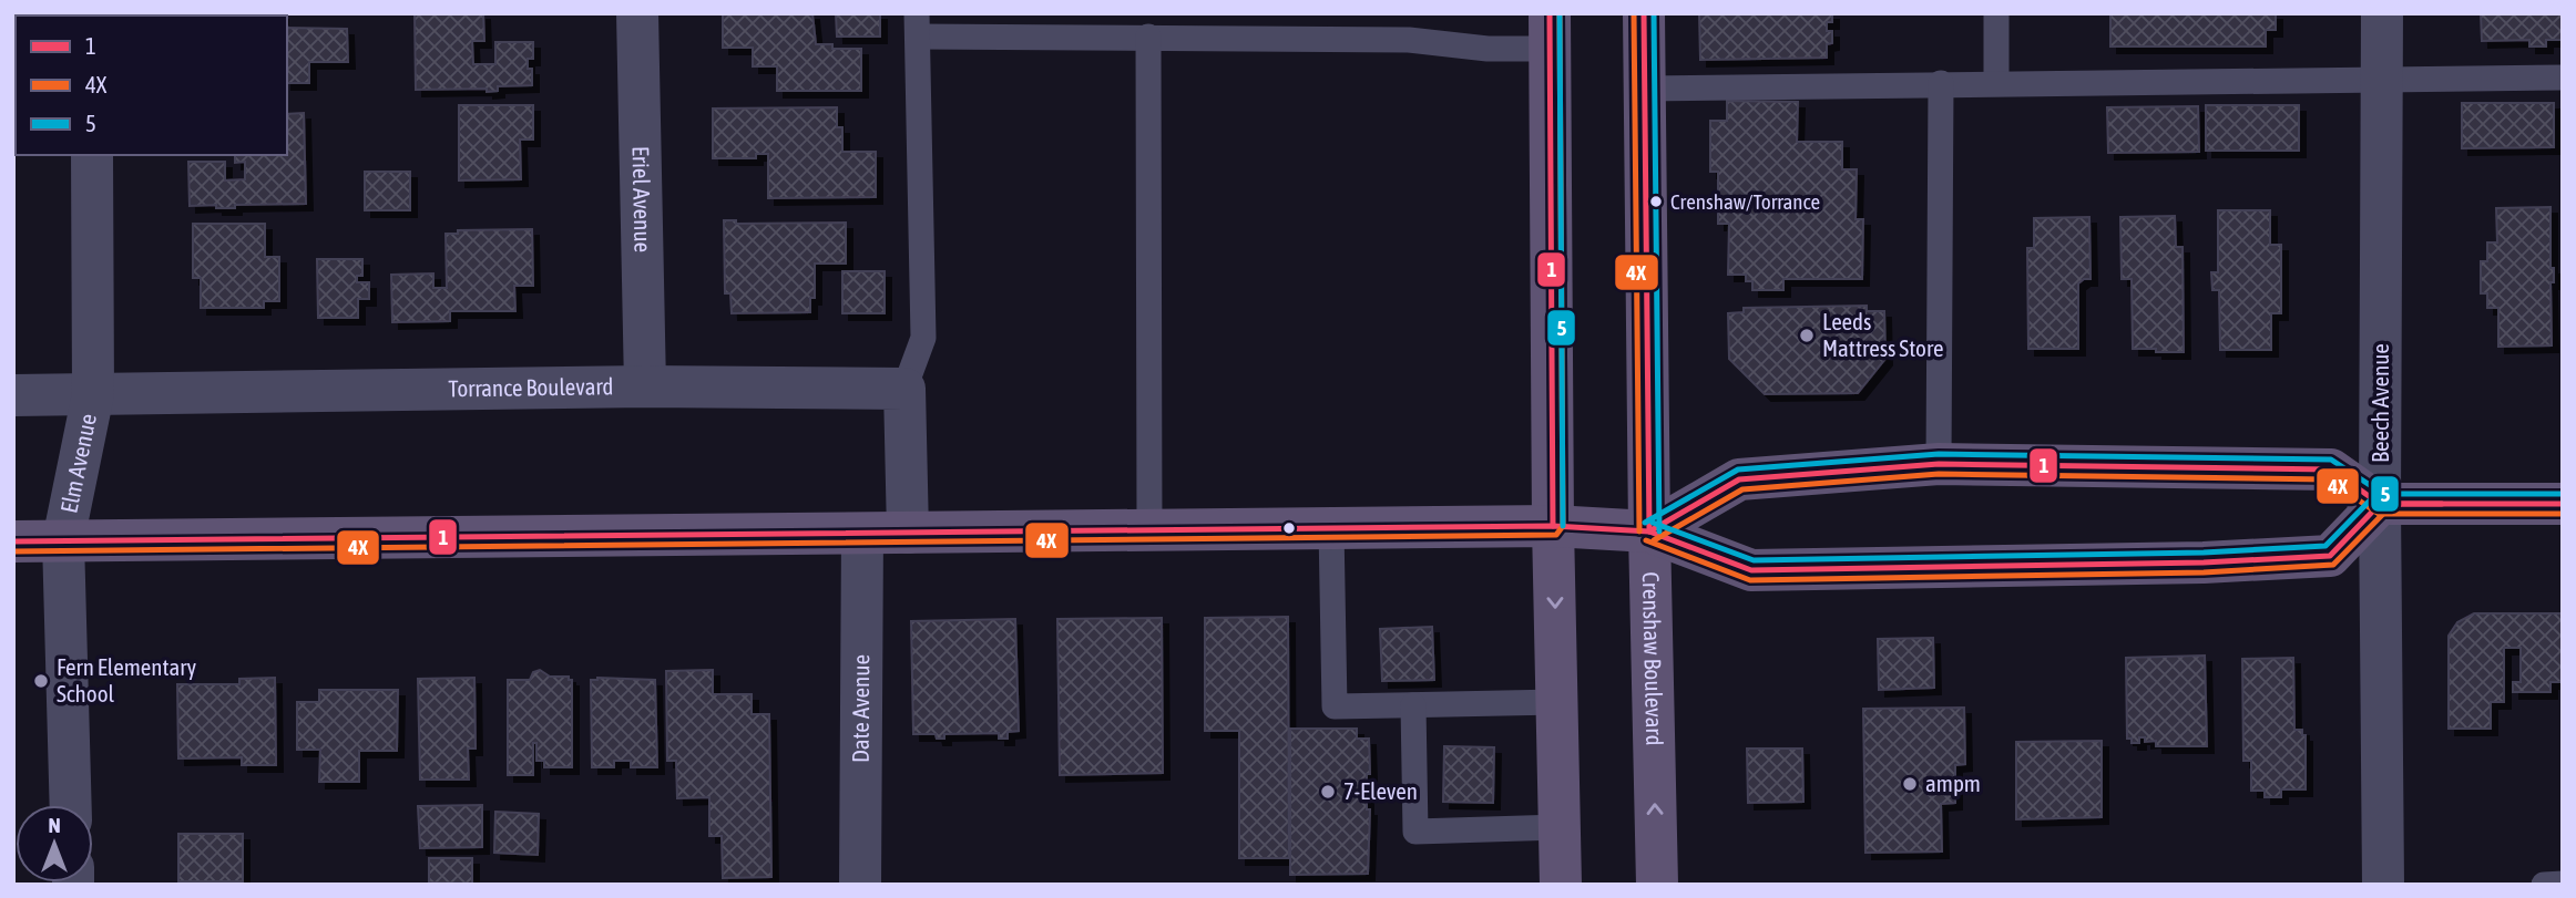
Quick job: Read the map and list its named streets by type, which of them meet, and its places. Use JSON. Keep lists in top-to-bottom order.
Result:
{
  "streets": {
    "main road": ["Crenshaw Boulevard"],
    "street": [
      "Eriel Avenue",
      "Torrance Boulevard",
      "Beech Avenue",
      "Elm Avenue",
      "Date Avenue"
    ]
  },
  "crossings": [
    ["Eriel Avenue", "Torrance Boulevard"],
    ["Torrance Boulevard", "Elm Avenue"]
  ],
  "places": [
    "Crenshaw/Torrance",
    "Leeds Mattress Store",
    "Fern Elementary School",
    "ampm",
    "7-Eleven"
  ],
  "lines": ["transit line 1", "transit line 4X", "transit line 5"],
  "legend": ["1", "4X", "5"],
  "north": "top"
}
